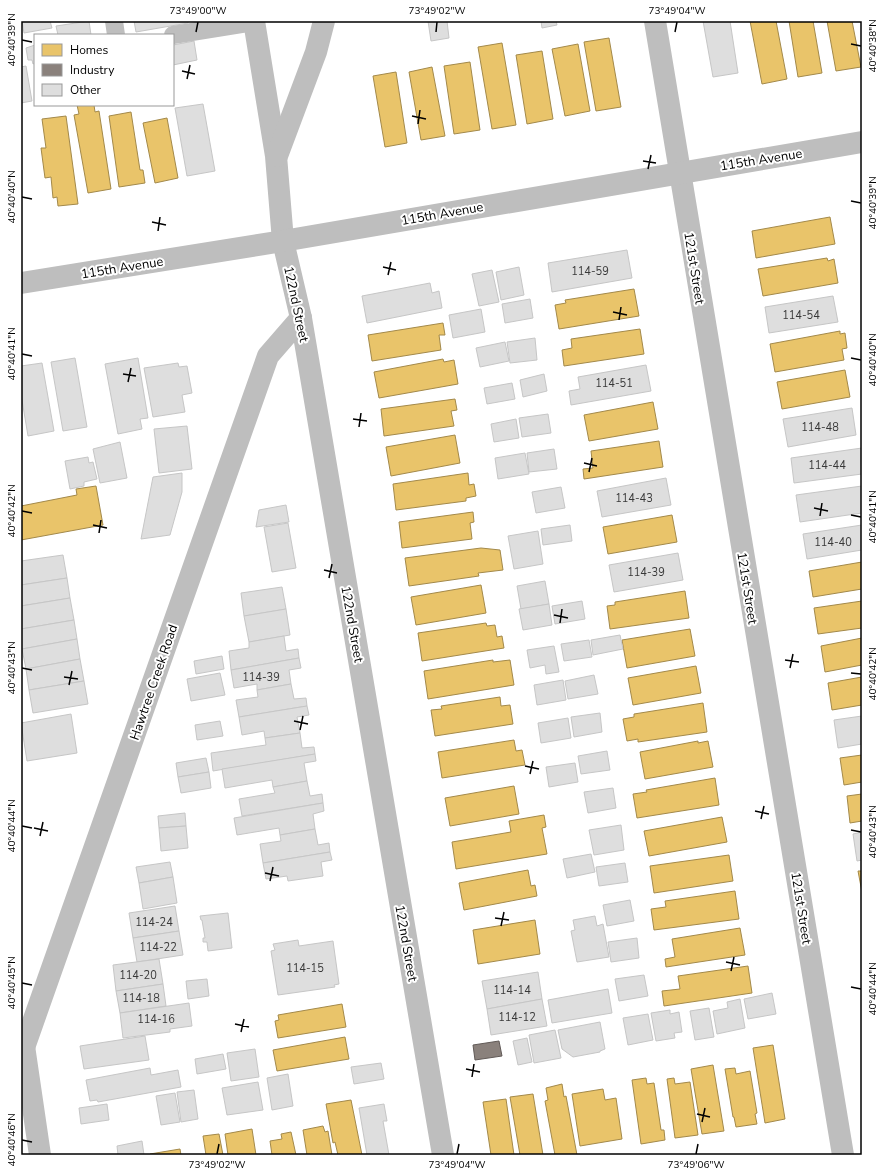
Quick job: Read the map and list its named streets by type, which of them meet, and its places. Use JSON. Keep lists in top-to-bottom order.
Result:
{
  "streets": {
    "street": [
      "115th Avenue",
      "121st Street",
      "122nd Street",
      "Hawtree Creek Road"
    ]
  },
  "crossings": [
    ["115th Avenue", "121st Street"],
    ["115th Avenue", "122nd Street"],
    ["122nd Street", "Hawtree Creek Road"]
  ],
  "house_numbers": [
    "114-59",
    "114-54",
    "114-51",
    "114-48",
    "114-44",
    "114-43",
    "114-40",
    "114-39",
    "114-39",
    "114-24",
    "114-22",
    "114-15",
    "114-20",
    "114-14",
    "114-18",
    "114-12",
    "114-16"
  ],
  "legend": ["Homes", "Industry", "Other"],
  "coordinates": [
    "73°49'00\"W",
    "73°49'02\"W",
    "73°49'04\"W",
    "40°40'39\"N",
    "40°40'38\"N",
    "40°40'40\"N",
    "40°40'41\"N",
    "40°40'42\"N",
    "40°40'43\"N",
    "40°40'44\"N",
    "40°40'45\"N",
    "40°40'46\"N",
    "73°49'06\"W"
  ]
}
